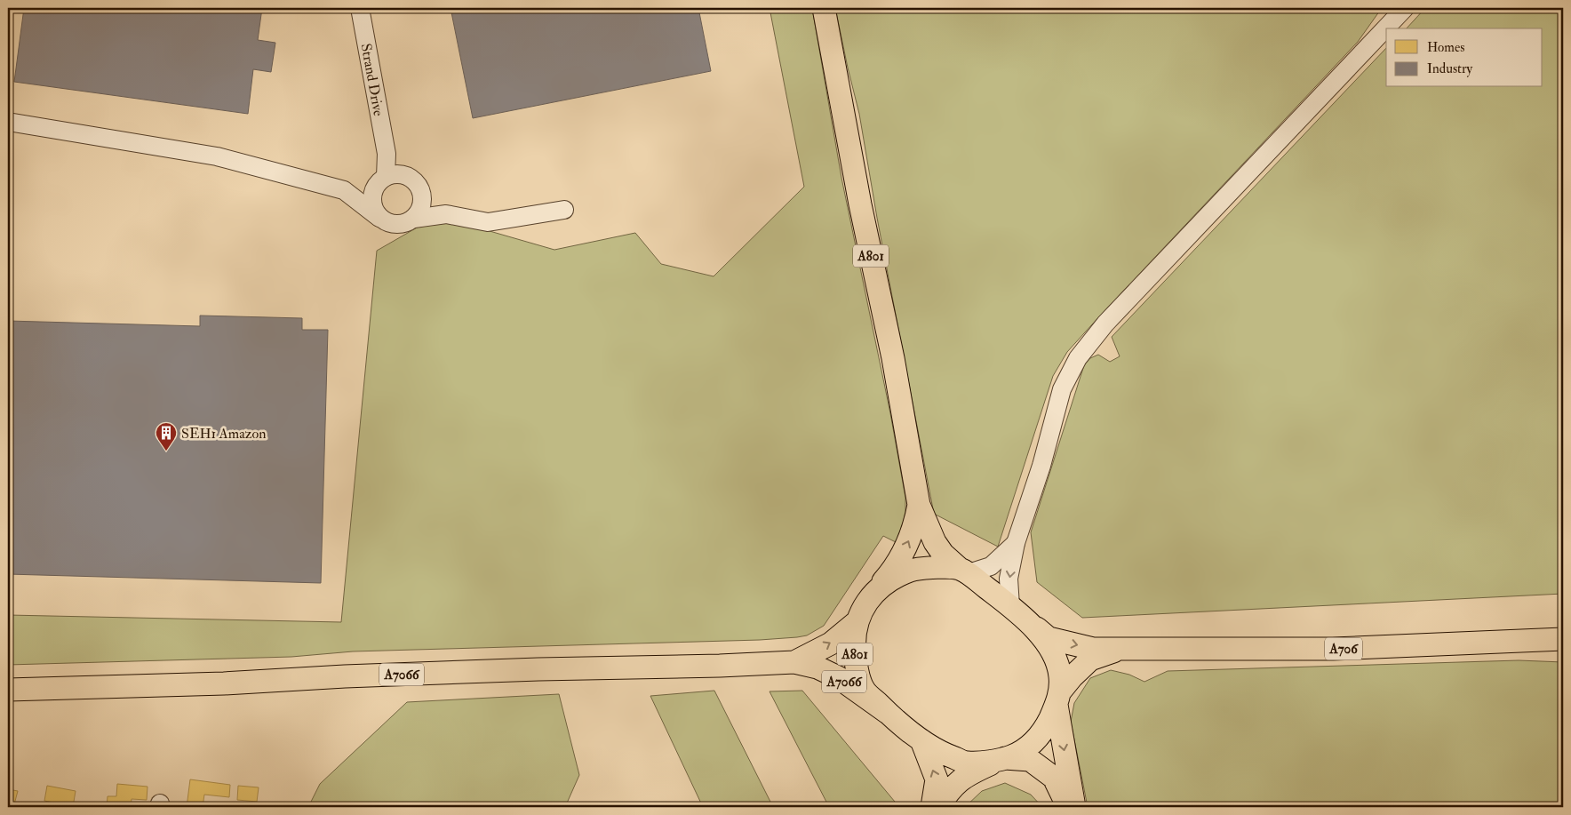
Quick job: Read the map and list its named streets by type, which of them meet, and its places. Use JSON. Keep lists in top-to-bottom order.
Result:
{
  "streets": {
    "main road": ["A801", "A706", "A7066"],
    "street": ["Strand Drive"]
  },
  "crossings": [
    ["A801", "A706"],
    ["A801", "A7066"]
  ],
  "places": {
    "building": ["SEH1 Amazon"]
  },
  "legend": ["Homes", "Industry"]
}
